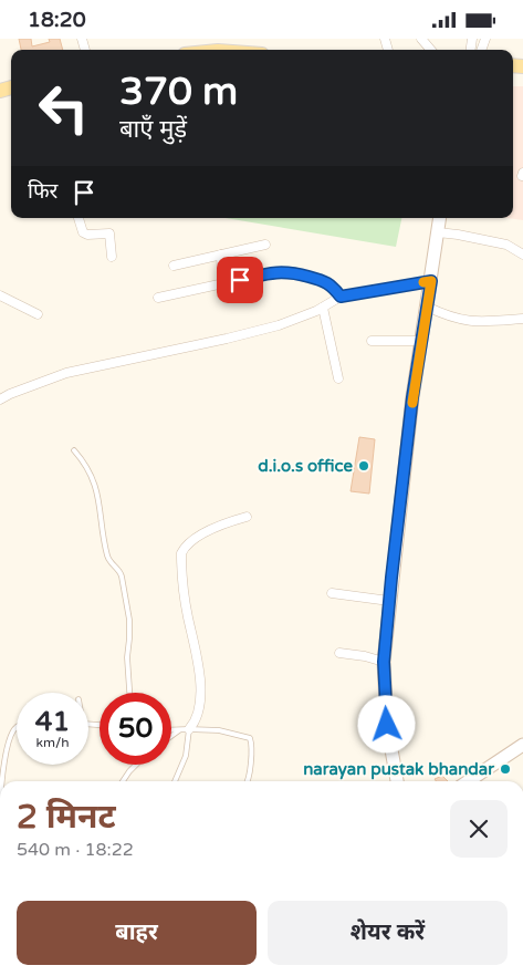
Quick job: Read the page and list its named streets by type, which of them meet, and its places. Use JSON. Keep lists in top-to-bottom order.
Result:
{
  "places": ["d.i.o.s office", "narayan pustak bhandar"],
  "page": {
    "status": "18:20",
    "turn": ["370 m", "बाएँ मुड़ें"],
    "then": "फिर",
    "speed": "41 km/h",
    "limit": "50",
    "heading": ["2 मिनट", "540 m · 18:22"],
    "buttons": ["बाहर", "शेयर करें"]
  }
}
